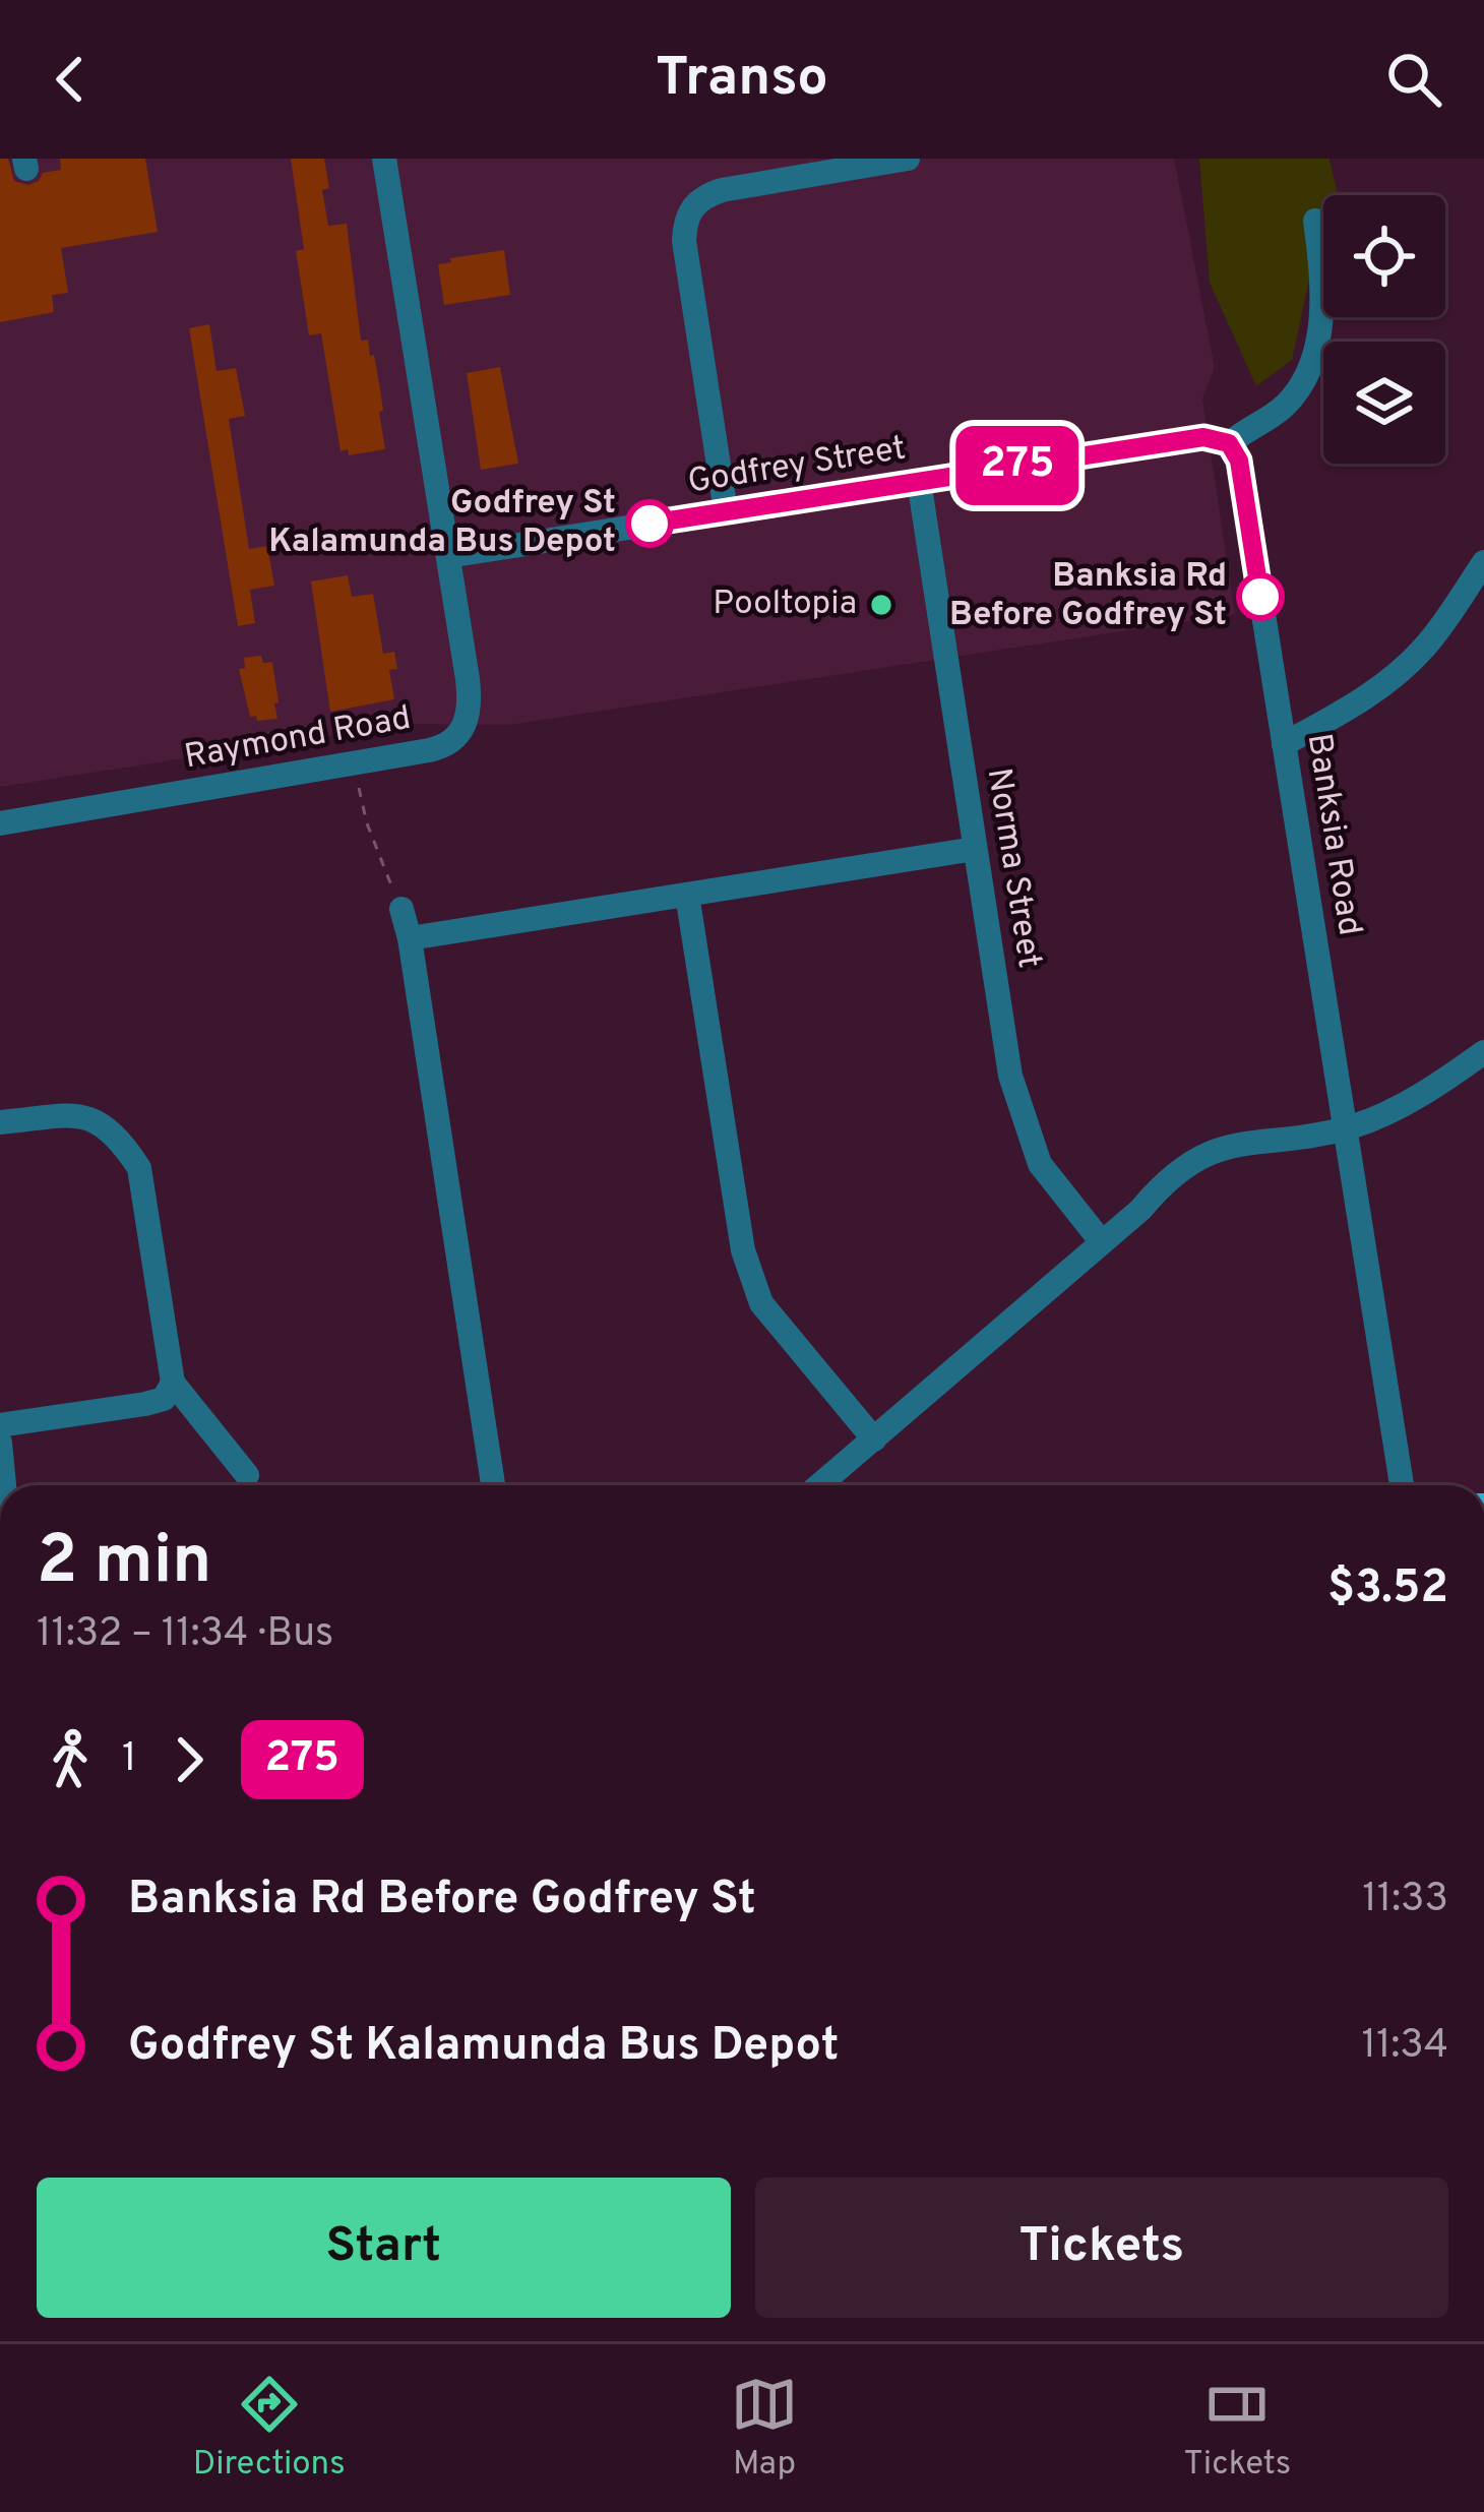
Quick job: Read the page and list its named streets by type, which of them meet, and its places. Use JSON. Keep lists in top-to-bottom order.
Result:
{
  "streets": {
    "street": [
      "Godfrey Street",
      "Raymond Road",
      "Banksia Road",
      "Norma Street"
    ]
  },
  "crossings": [
    ["Godfrey Street", "Raymond Road"],
    ["Godfrey Street", "Banksia Road"],
    ["Godfrey Street", "Norma Street"]
  ],
  "places": ["Godfrey St Kalamunda Bus Depot", "Banksia Rd Before Godfrey St", "Pooltopia"],
  "lines": ["bus line 275"],
  "page": {
    "header": "Transo",
    "on_map": "275",
    "heading": ["2 min", "11:32 – 11:34 · Bus", "$3.52"],
    "legs": ["1", "275"],
    "list": [
      {
        "name": "Banksia Rd Before Godfrey St",
        "value": "11:33"
      },
      {
        "name": "Godfrey St Kalamunda Bus Depot",
        "value": "11:34"
      }
    ],
    "buttons": ["Start", "Tickets"],
    "tabs": ["Directions", "Map", "Tickets"]
  }
}
